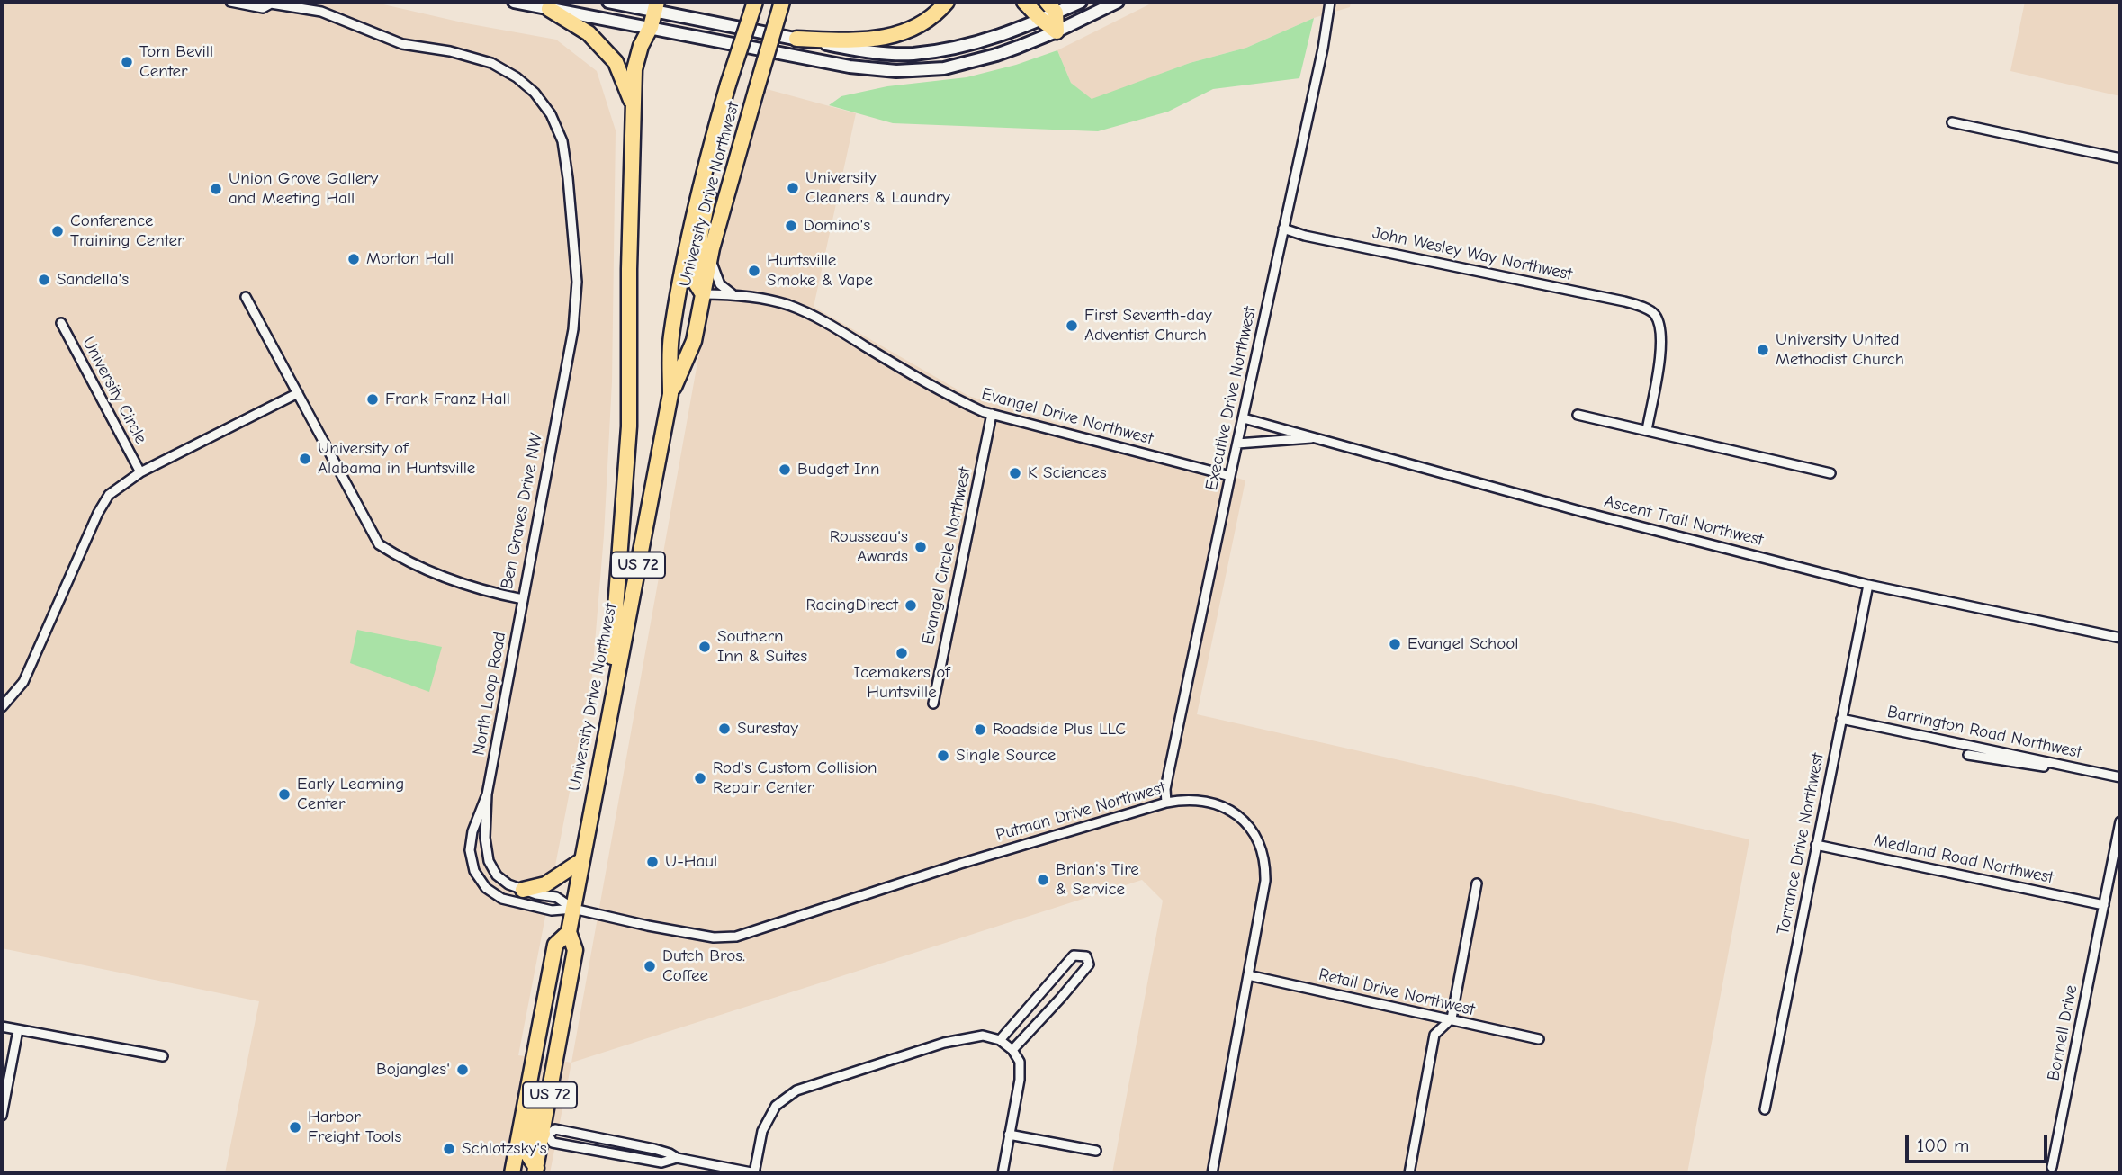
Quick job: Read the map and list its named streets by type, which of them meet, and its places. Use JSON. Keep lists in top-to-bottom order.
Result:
{
  "streets": {
    "highway": ["University Drive Northwest", "US 72"],
    "street": [
      "John Wesley Way Northwest",
      "University Circle",
      "Executive Drive Northwest",
      "Evangel Drive Northwest",
      "Ben Graves Drive NW",
      "Ascent Trail Northwest",
      "Evangel Circle Northwest",
      "North Loop Road",
      "Barrington Road Northwest",
      "Putman Drive Northwest",
      "Torrance Drive Northwest",
      "Medland Road Northwest",
      "Retail Drive Northwest",
      "Bonnell Drive"
    ]
  },
  "crossings": [
    ["University Drive Northwest", "Evangel Drive Northwest"],
    ["University Drive Northwest", "US 72"],
    ["University Drive Northwest", "North Loop Road"],
    ["University Drive Northwest", "Putman Drive Northwest"],
    ["John Wesley Way Northwest", "Executive Drive Northwest"],
    ["Executive Drive Northwest", "Evangel Drive Northwest"],
    ["Executive Drive Northwest", "Ascent Trail Northwest"],
    ["Executive Drive Northwest", "Putman Drive Northwest"],
    ["Evangel Drive Northwest", "Evangel Circle Northwest"],
    ["Evangel Drive Northwest", "US 72"],
    ["Ben Graves Drive NW", "North Loop Road"],
    ["Ascent Trail Northwest", "Torrance Drive Northwest"],
    ["North Loop Road", "Putman Drive Northwest"],
    ["Barrington Road Northwest", "Torrance Drive Northwest"],
    ["Putman Drive Northwest", "Retail Drive Northwest"],
    ["Torrance Drive Northwest", "Medland Road Northwest"],
    ["Medland Road Northwest", "Bonnell Drive"]
  ],
  "places": [
    "Tom Bevill Center",
    "University Cleaners & Laundry",
    "Union Grove Gallery and Meeting Hall",
    "Domino's",
    "Conference Training Center",
    "Morton Hall",
    "Huntsville Smoke & Vape",
    "Sandella's",
    "First Seventh-day Adventist Church",
    "University United Methodist Church",
    "Frank Franz Hall",
    "University of Alabama in Huntsville",
    "Budget Inn",
    "K Sciences",
    "Rousseau's Awards",
    "RacingDirect",
    "Evangel School",
    "Southern Inn & Suites",
    "Icemakers of Huntsville",
    "Surestay",
    "Roadside Plus LLC",
    "Single Source",
    "Rod's Custom Collision Repair Center",
    "Early Learning Center",
    "U-Haul",
    "Brian's Tire & Service",
    "Dutch Bros. Coffee",
    "Bojangles'",
    "Harbor Freight Tools",
    "Schlotzsky's"
  ],
  "scale_bar": "100 m"
}
